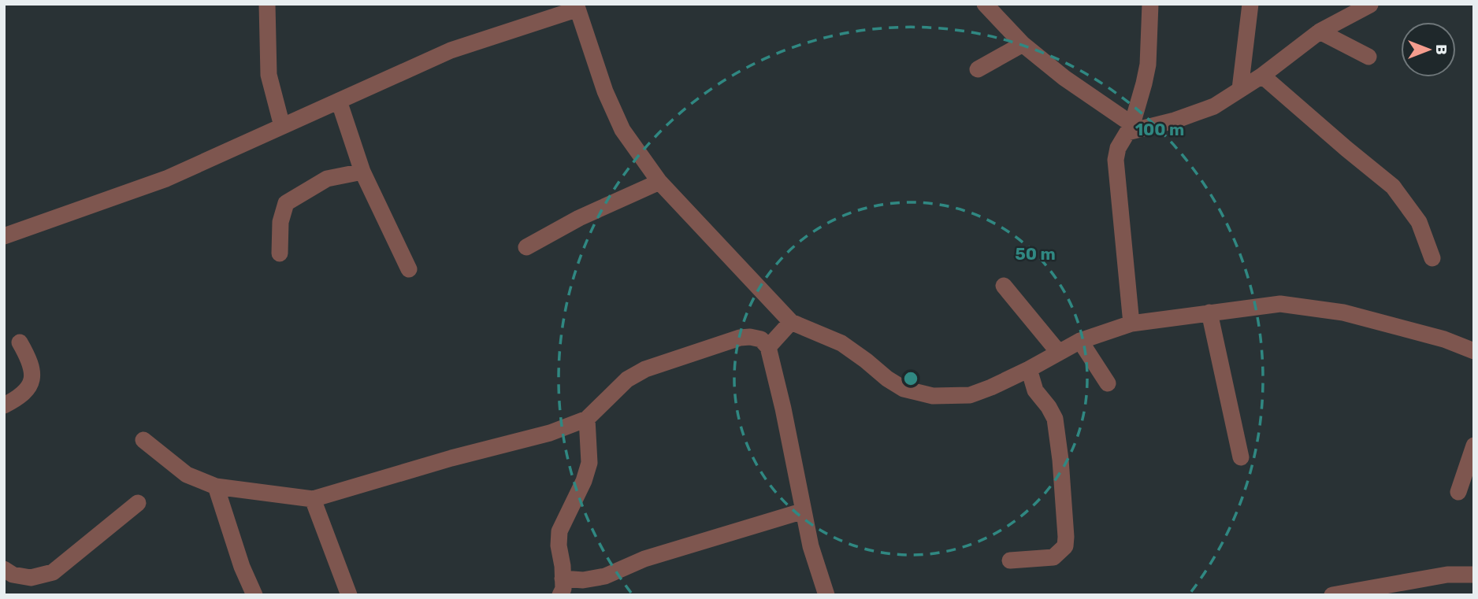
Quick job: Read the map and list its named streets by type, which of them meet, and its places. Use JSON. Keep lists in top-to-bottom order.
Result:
{
  "north": "right",
  "rings": ["100 m", "50 m"]
}
